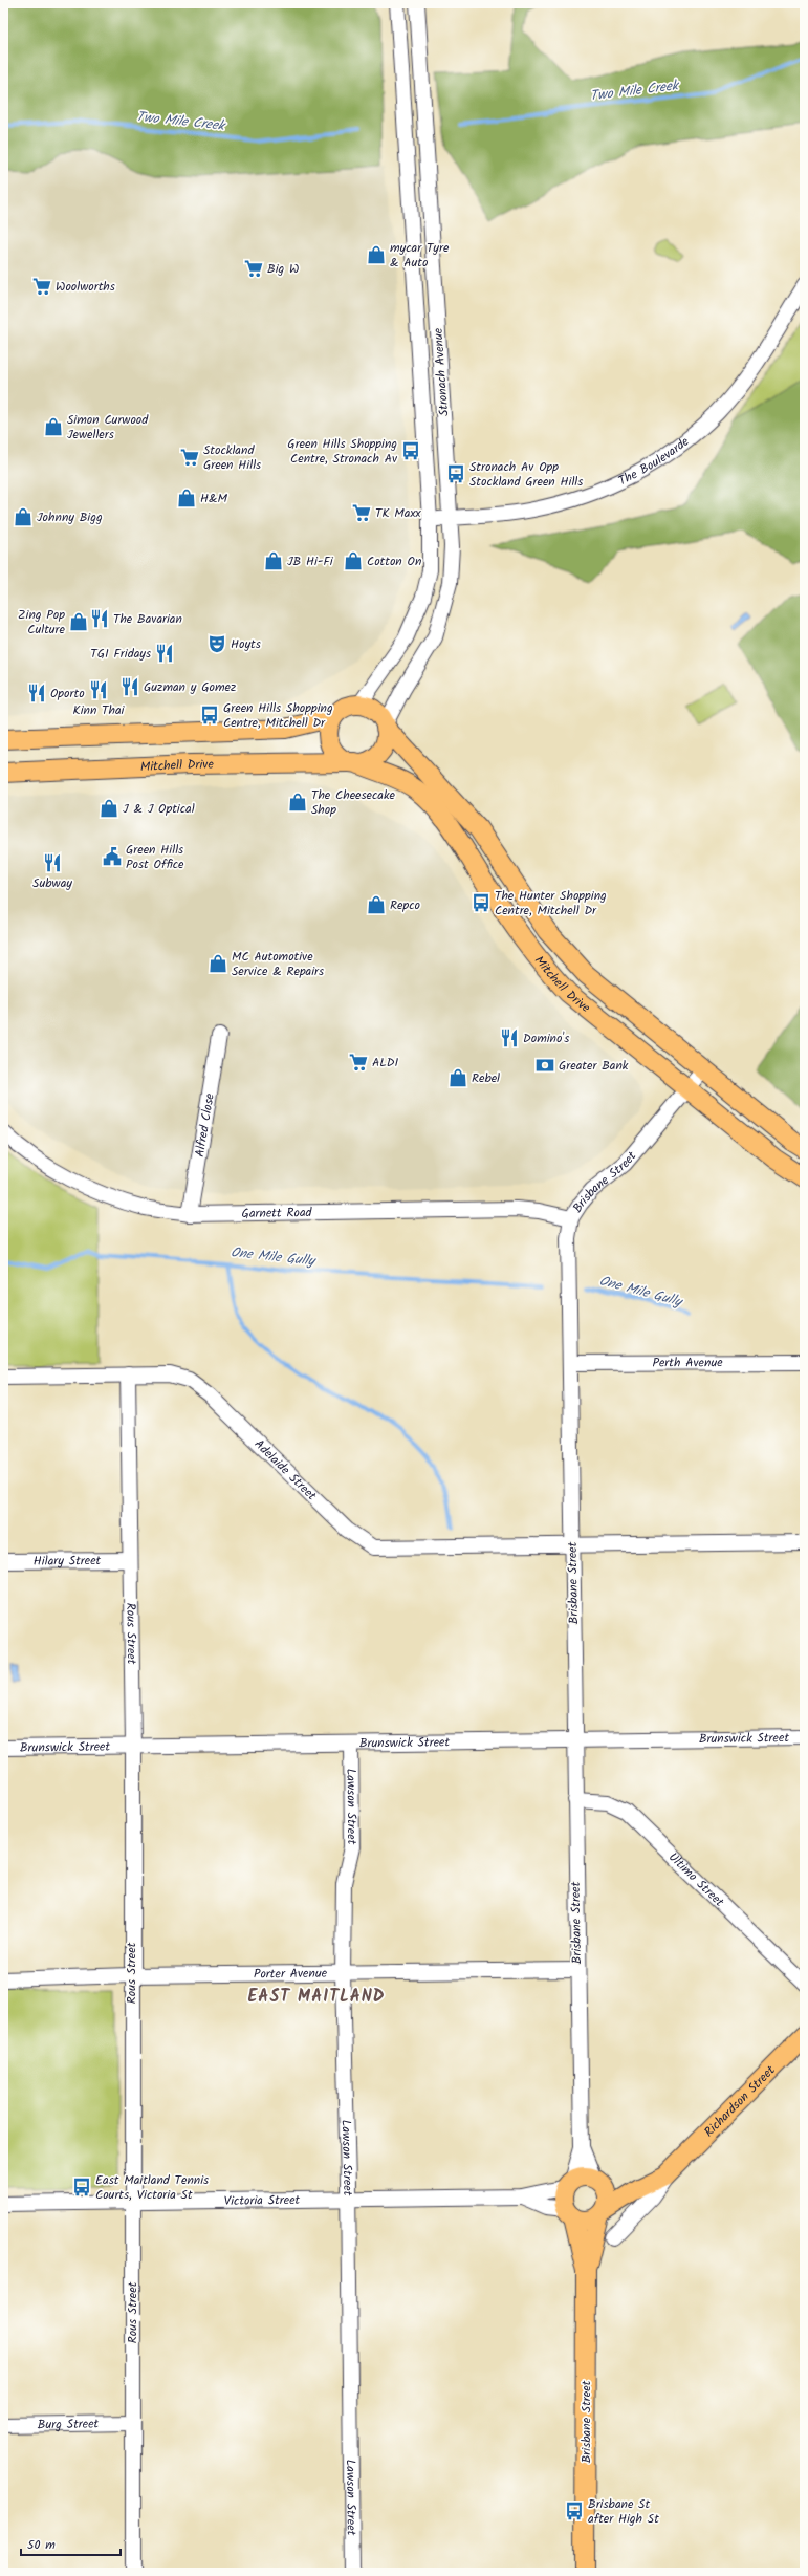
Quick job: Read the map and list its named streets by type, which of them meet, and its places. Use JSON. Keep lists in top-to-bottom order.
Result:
{
  "streets": {
    "main road": ["Mitchell Drive", "Brisbane Street", "Richardson Street"],
    "street": [
      "Stronach Avenue",
      "The Boulevarde",
      "Alfred Close",
      "Garnett Road",
      "Perth Avenue",
      "Adelaide Street",
      "Hilary Street",
      "Rous Street",
      "Brunswick Street",
      "Lawson Street",
      "Ultimo Street",
      "Porter Avenue",
      "Victoria Street",
      "Burg Street"
    ]
  },
  "crossings": [
    ["Stronach Avenue", "The Boulevarde"],
    ["Stronach Avenue", "Mitchell Drive"],
    ["Mitchell Drive", "Brisbane Street"],
    ["Alfred Close", "Garnett Road"],
    ["Brisbane Street", "Garnett Road"],
    ["Brisbane Street", "Perth Avenue"],
    ["Brisbane Street", "Adelaide Street"],
    ["Brisbane Street", "Brunswick Street"],
    ["Brisbane Street", "Ultimo Street"],
    ["Brisbane Street", "Porter Avenue"],
    ["Brisbane Street", "Richardson Street"],
    ["Brisbane Street", "Victoria Street"],
    ["Adelaide Street", "Rous Street"],
    ["Hilary Street", "Rous Street"],
    ["Rous Street", "Brunswick Street"],
    ["Rous Street", "Porter Avenue"],
    ["Rous Street", "Victoria Street"],
    ["Rous Street", "Burg Street"],
    ["Brunswick Street", "Lawson Street"],
    ["Lawson Street", "Porter Avenue"],
    ["Lawson Street", "Victoria Street"],
    ["Richardson Street", "Victoria Street"]
  ],
  "districts": ["EAST MAITLAND"],
  "water": ["Two Mile Creek", "One Mile Gully"],
  "places": {
    "shop": [
      "mycar Tyre & Auto",
      "Simon Curwood Jewellers",
      "H&M",
      "Johnny Bigg",
      "JB Hi-Fi",
      "Cotton On",
      "Zing Pop Culture",
      "The Cheesecake Shop",
      "J & J Optical",
      "Repco",
      "MC Automotive Service & Repairs",
      "Rebel"
    ],
    "supermarket": [
      "Big W",
      "Woolworths",
      "Stockland Green Hills",
      "TK Maxx",
      "ALDI"
    ],
    "bus stop": [
      "Green Hills Shopping Centre, Stronach Av",
      "Stronach Av Opp Stockland Green Hills",
      "Green Hills Shopping Centre, Mitchell Dr",
      "The Hunter Shopping Centre, Mitchell Dr",
      "East Maitland Tennis Courts, Victoria St",
      "Brisbane St after High St"
    ],
    "restaurant": [
      "The Bavarian",
      "TGI Fridays",
      "Guzman y Gomez",
      "Kinn Thai",
      "Oporto",
      "Subway",
      "Domino's"
    ],
    "theatre": ["Hoyts"],
    "public building": ["Green Hills Post Office"],
    "bank": ["Greater Bank"]
  },
  "scale_bar": "50 m"
}
